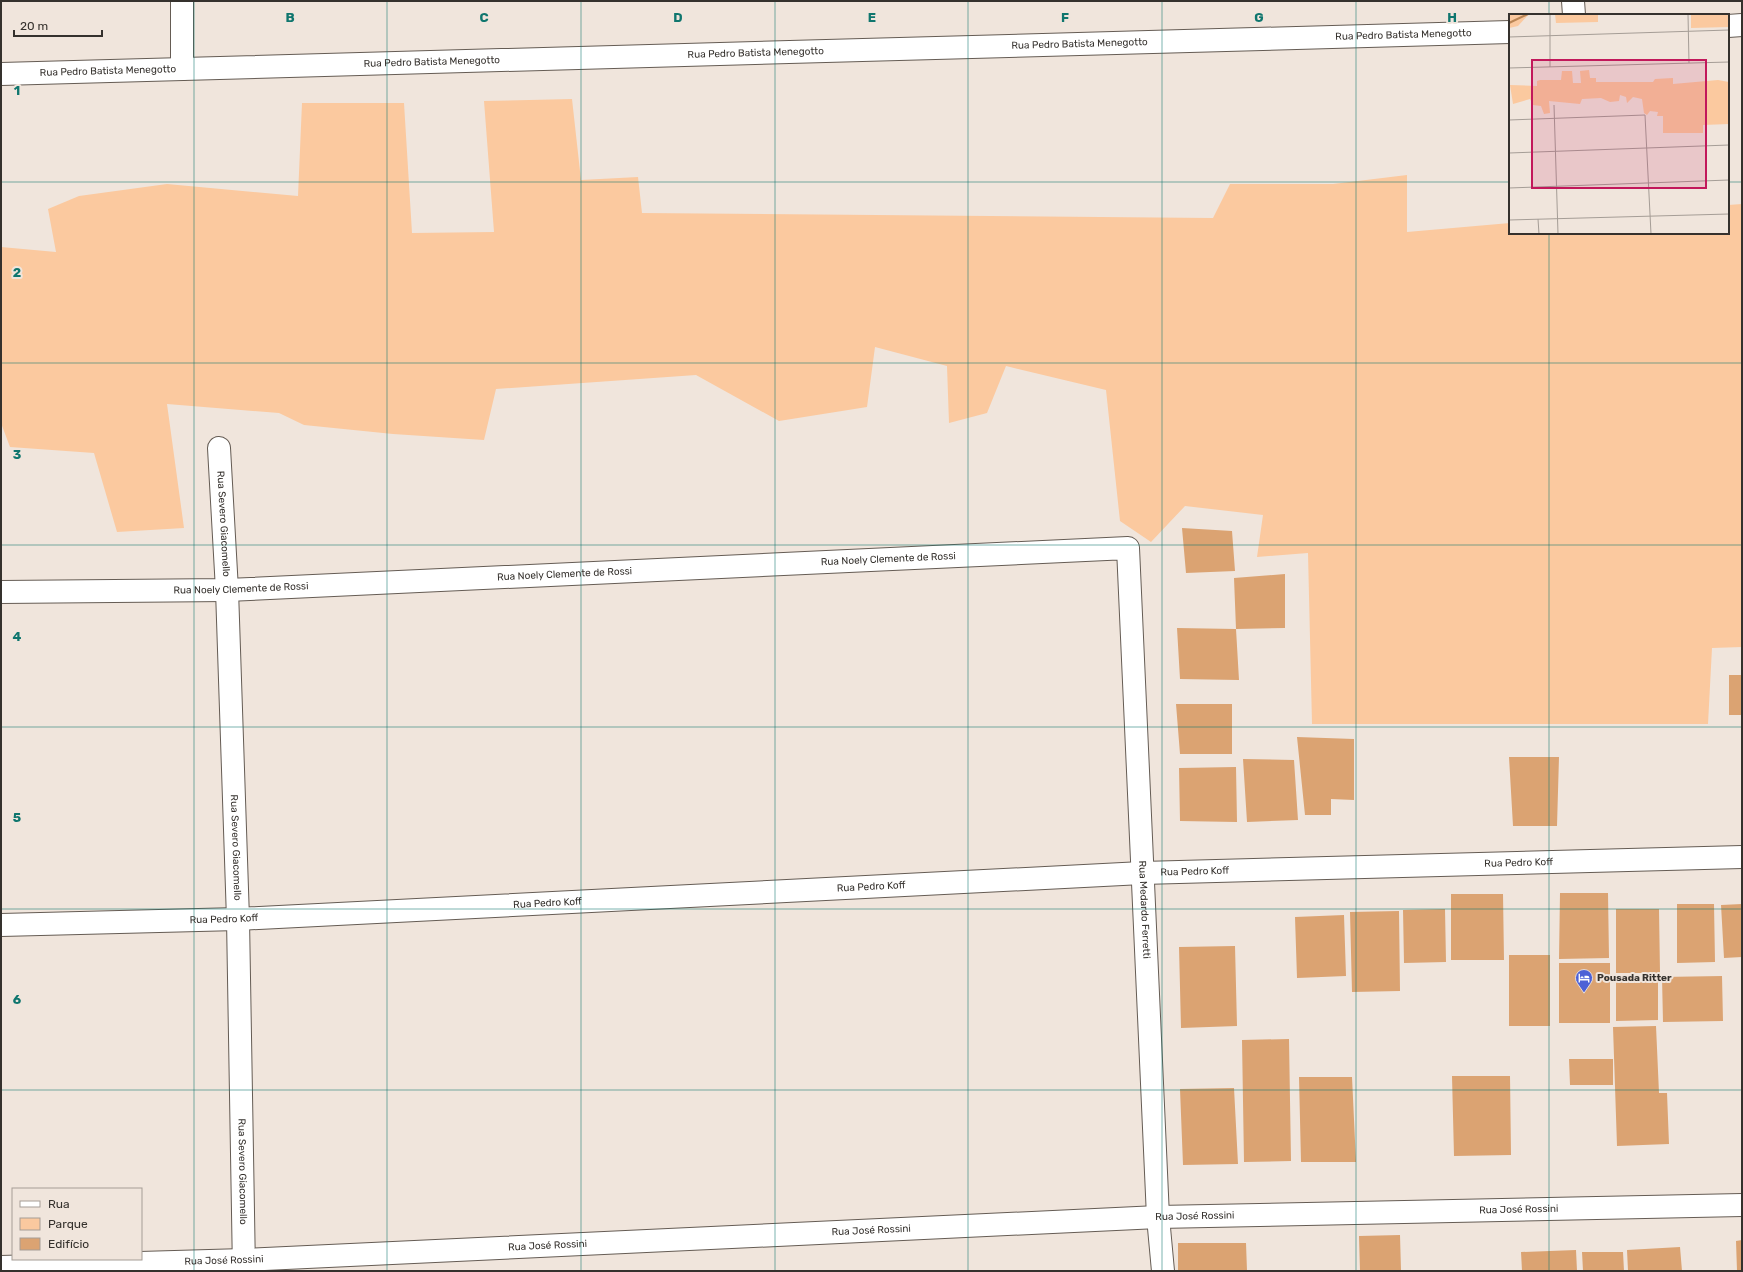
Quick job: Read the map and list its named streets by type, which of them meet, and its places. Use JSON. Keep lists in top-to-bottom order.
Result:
{
  "streets": {
    "street": [
      "Rua Pedro Batista Menegotto",
      "Rua Severo Giacomello",
      "Rua Noely Clemente de Rossi",
      "Rua Pedro Koff",
      "Rua Medardo Ferretti",
      "Rua José Rossini"
    ]
  },
  "crossings": [
    ["Rua Severo Giacomello", "Rua Noely Clemente de Rossi"],
    ["Rua Severo Giacomello", "Rua Pedro Koff"],
    ["Rua Severo Giacomello", "Rua José Rossini"],
    ["Rua Noely Clemente de Rossi", "Rua Medardo Ferretti"],
    ["Rua Pedro Koff", "Rua Medardo Ferretti"],
    ["Rua Medardo Ferretti", "Rua José Rossini"]
  ],
  "places": {
    "hotel": ["Pousada Ritter"]
  },
  "legend": ["Rua", "Parque", "Edifício"],
  "scale_bar": "20 m",
  "grid": {
    "columns": [
      "B",
      "C",
      "D",
      "E",
      "F",
      "G",
      "H"
    ],
    "rows": [
      "1",
      "2",
      "3",
      "4",
      "5",
      "6"
    ]
  }
}
